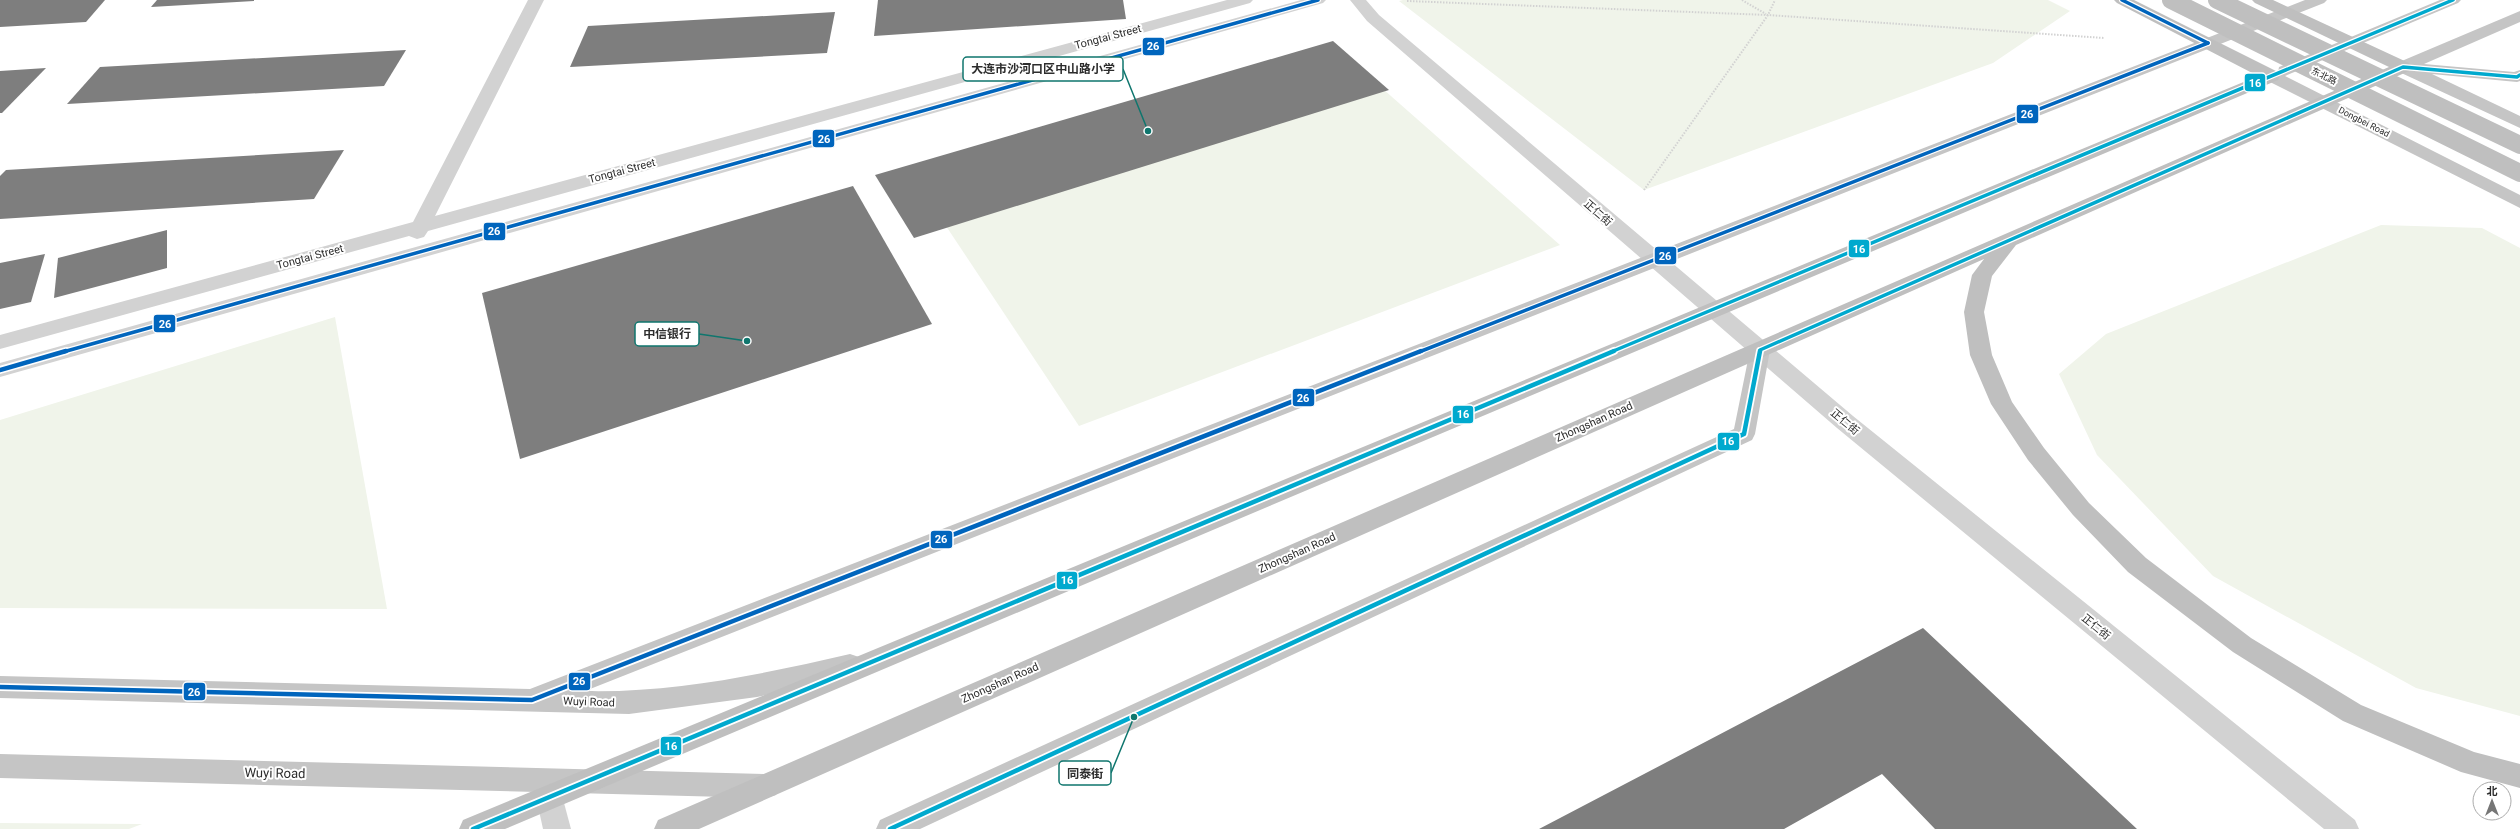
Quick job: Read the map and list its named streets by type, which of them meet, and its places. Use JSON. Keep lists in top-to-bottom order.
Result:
{
  "streets": {
    "highway": ["东北路", "Dongbei Road", "Zhongshan Road"],
    "main road": ["Wuyi Road"],
    "street": ["Tongtai Street", "正仁街"]
  },
  "crossings": [
    ["Dongbei Road", "Zhongshan Road"],
    ["正仁街", "Zhongshan Road"],
    ["Zhongshan Road", "Wuyi Road"]
  ],
  "places": ["大连市沙河口区中山路小学", "中信银行", "同泰街"],
  "lines": ["transit line 16", "transit line 26"],
  "north": "top"
}
